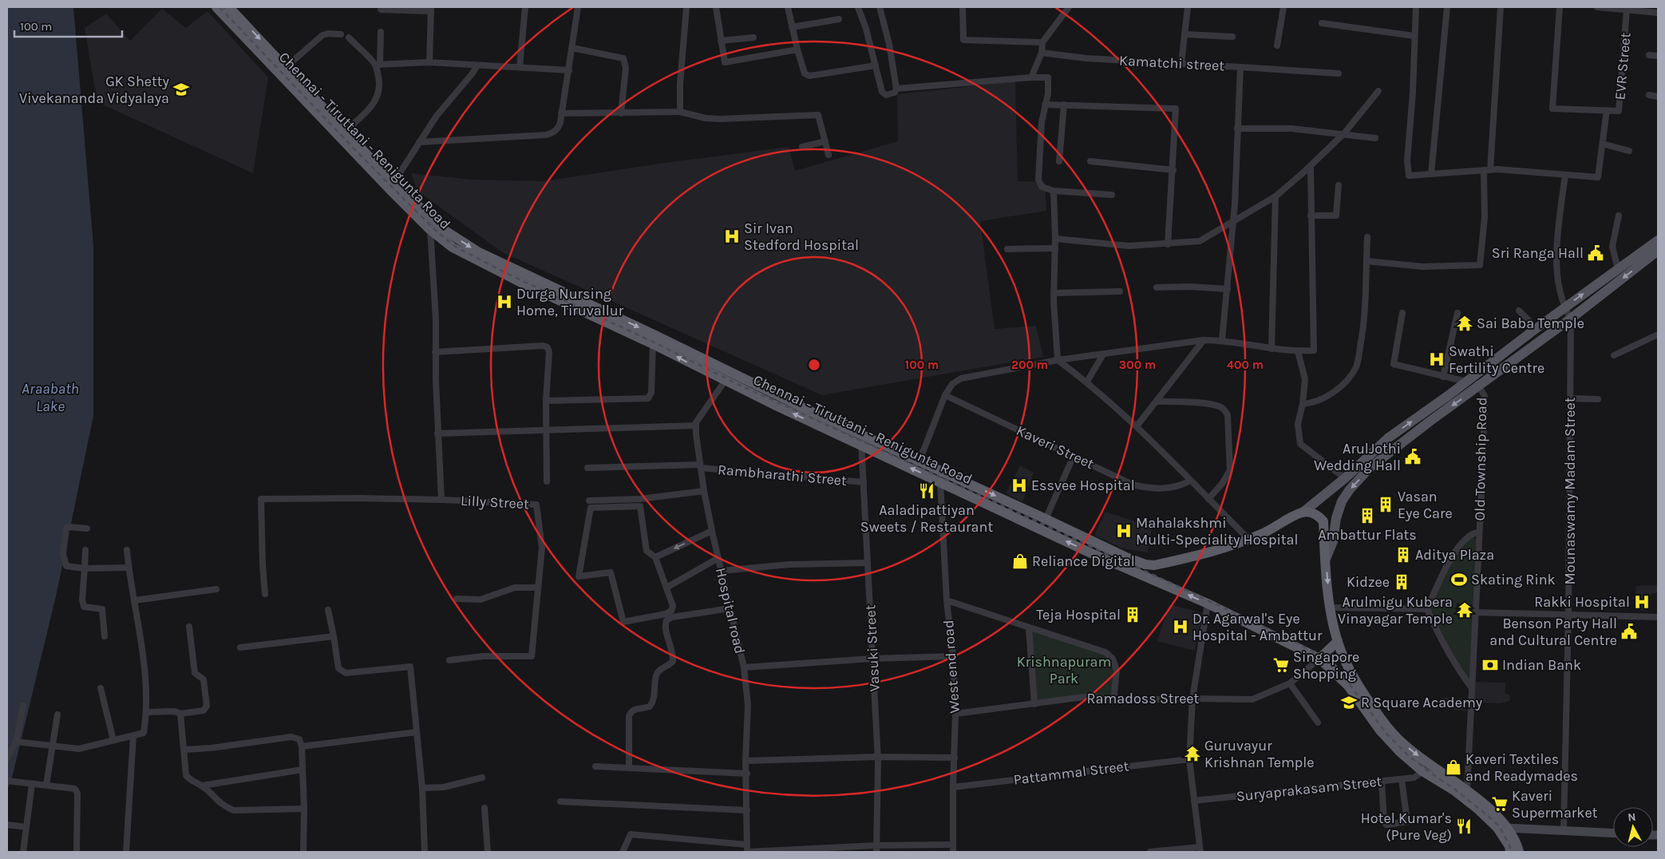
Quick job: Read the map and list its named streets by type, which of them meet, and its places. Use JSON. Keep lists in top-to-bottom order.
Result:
{
  "streets": {
    "highway": ["Chennai - Tiruttani - Renigunta Road"],
    "street": [
      "Kamatchi street",
      "EVR Street",
      "Kaveri Street",
      "Old Township Road",
      "Rambharathi Street",
      "Mounaswamy Madam Street",
      "Lilly Street",
      "Hospital road",
      "Vasuki Street",
      "West end road",
      "Ramadoss Street",
      "Pattammal Street",
      "Suryaprakasam Street"
    ]
  },
  "crossings": [
    ["Chennai - Tiruttani - Renigunta Road", "Vasuki Street"],
    ["Chennai - Tiruttani - Renigunta Road", "West end road"],
    ["Chennai - Tiruttani - Renigunta Road", "Ramadoss Street"],
    ["Chennai - Tiruttani - Renigunta Road", "Suryaprakasam Street"],
    ["Rambharathi Street", "Hospital road"],
    ["Rambharathi Street", "Vasuki Street"],
    ["West end road", "Ramadoss Street"],
    ["West end road", "Pattammal Street"]
  ],
  "water": ["Araabath Lake"],
  "parks": ["Krishnapuram Park"],
  "places": {
    "school or university": ["GK Shetty Vivekananda Vidyalaya", "R Square Academy"],
    "hospital": [
      "Sir Ivan Stedford Hospital",
      "Durga Nursing Home, Tiruvallur",
      "Swathi Fertility Centre",
      "Essvee Hospital",
      "Mahalakshmi Multi-Speciality Hospital",
      "Rakki Hospital",
      "Dr. Agarwal's Eye Hospital - Ambattur"
    ],
    "public building": ["Sri Ranga Hall", "ArulJothi Wedding Hall", "Benson Party Hall and Cultural Centre"],
    "temple": ["Sai Baba Temple", "Arulmigu Kubera Vinayagar Temple", "Guruvayur Krishnan Temple"],
    "restaurant": ["Aaladipattiyan Sweets / Restaurant", "Hotel Kumar's (Pure Veg)"],
    "building": [
      "Vasan Eye Care",
      "Ambattur Flats",
      "Aditya Plaza",
      "Kidzee",
      "Teja Hospital"
    ],
    "shop": ["Reliance Digital", "Kaveri Textiles and Readymades"],
    "sports": ["Skating Rink"],
    "supermarket": ["Singapore Shopping", "Kaveri Supermarket"],
    "bank": ["Indian Bank"]
  },
  "scale_bar": "100 m",
  "north": "top",
  "rings": [
    "100 m",
    "200 m",
    "300 m",
    "400 m"
  ]
}
